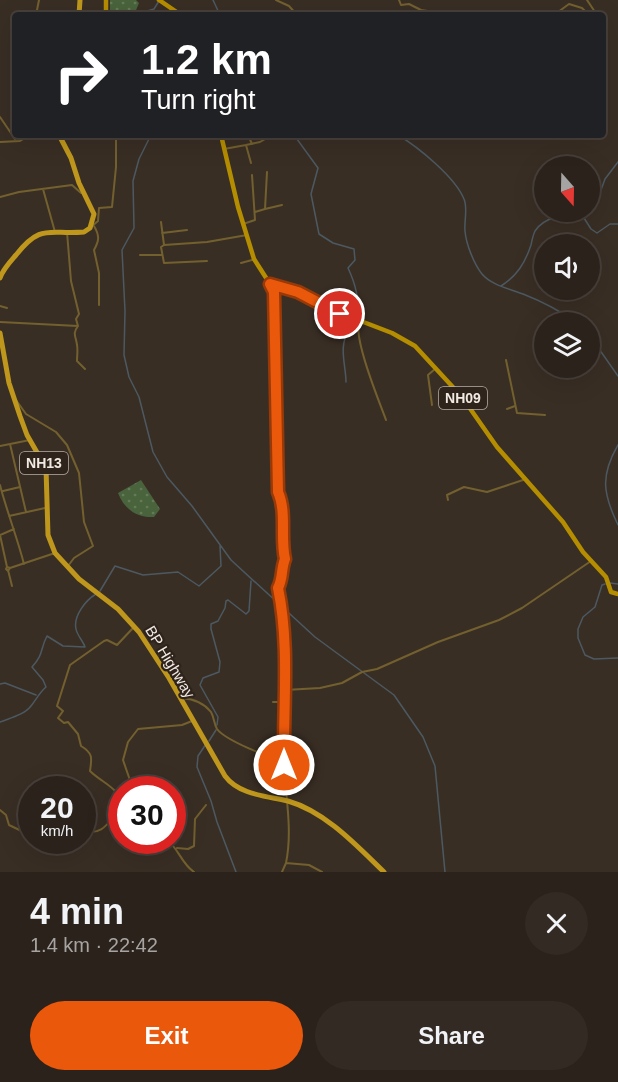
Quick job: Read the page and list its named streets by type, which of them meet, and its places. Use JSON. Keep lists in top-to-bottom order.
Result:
{
  "streets": {
    "highway": ["NH13", "BP Highway"],
    "main road": ["NH09"]
  },
  "north": "bottom",
  "page": {
    "turn": ["1.2 km", "Turn right"],
    "speed": "20 km/h",
    "limit": "30",
    "heading": ["4 min", "1.4 km · 22:42"],
    "buttons": ["Exit", "Share"]
  }
}
